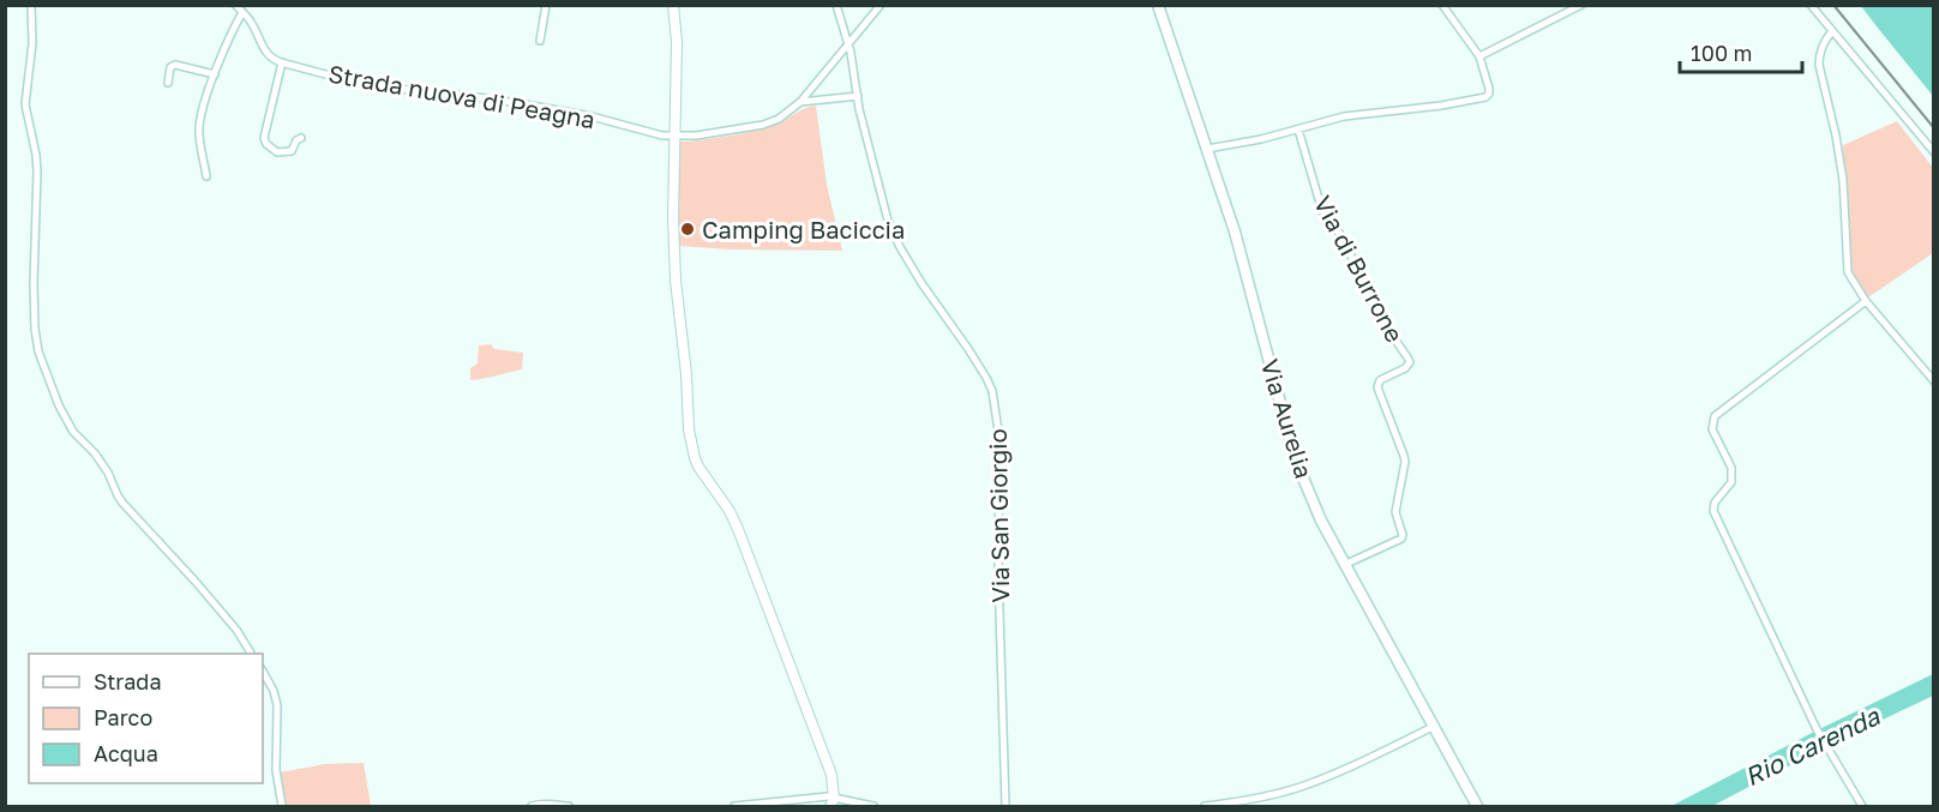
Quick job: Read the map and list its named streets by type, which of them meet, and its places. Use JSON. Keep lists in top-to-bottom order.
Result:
{
  "streets": {
    "main road": ["Via Aurelia"],
    "street": ["Strada nuova di Peagna", "Via di Burrone", "Via San Giorgio"]
  },
  "crossings": [
    ["Via di Burrone", "Via Aurelia"]
  ],
  "water": ["Rio Carenda"],
  "places": ["Camping Baciccia"],
  "legend": ["Strada", "Parco", "Acqua"],
  "scale_bar": "100 m"
}
